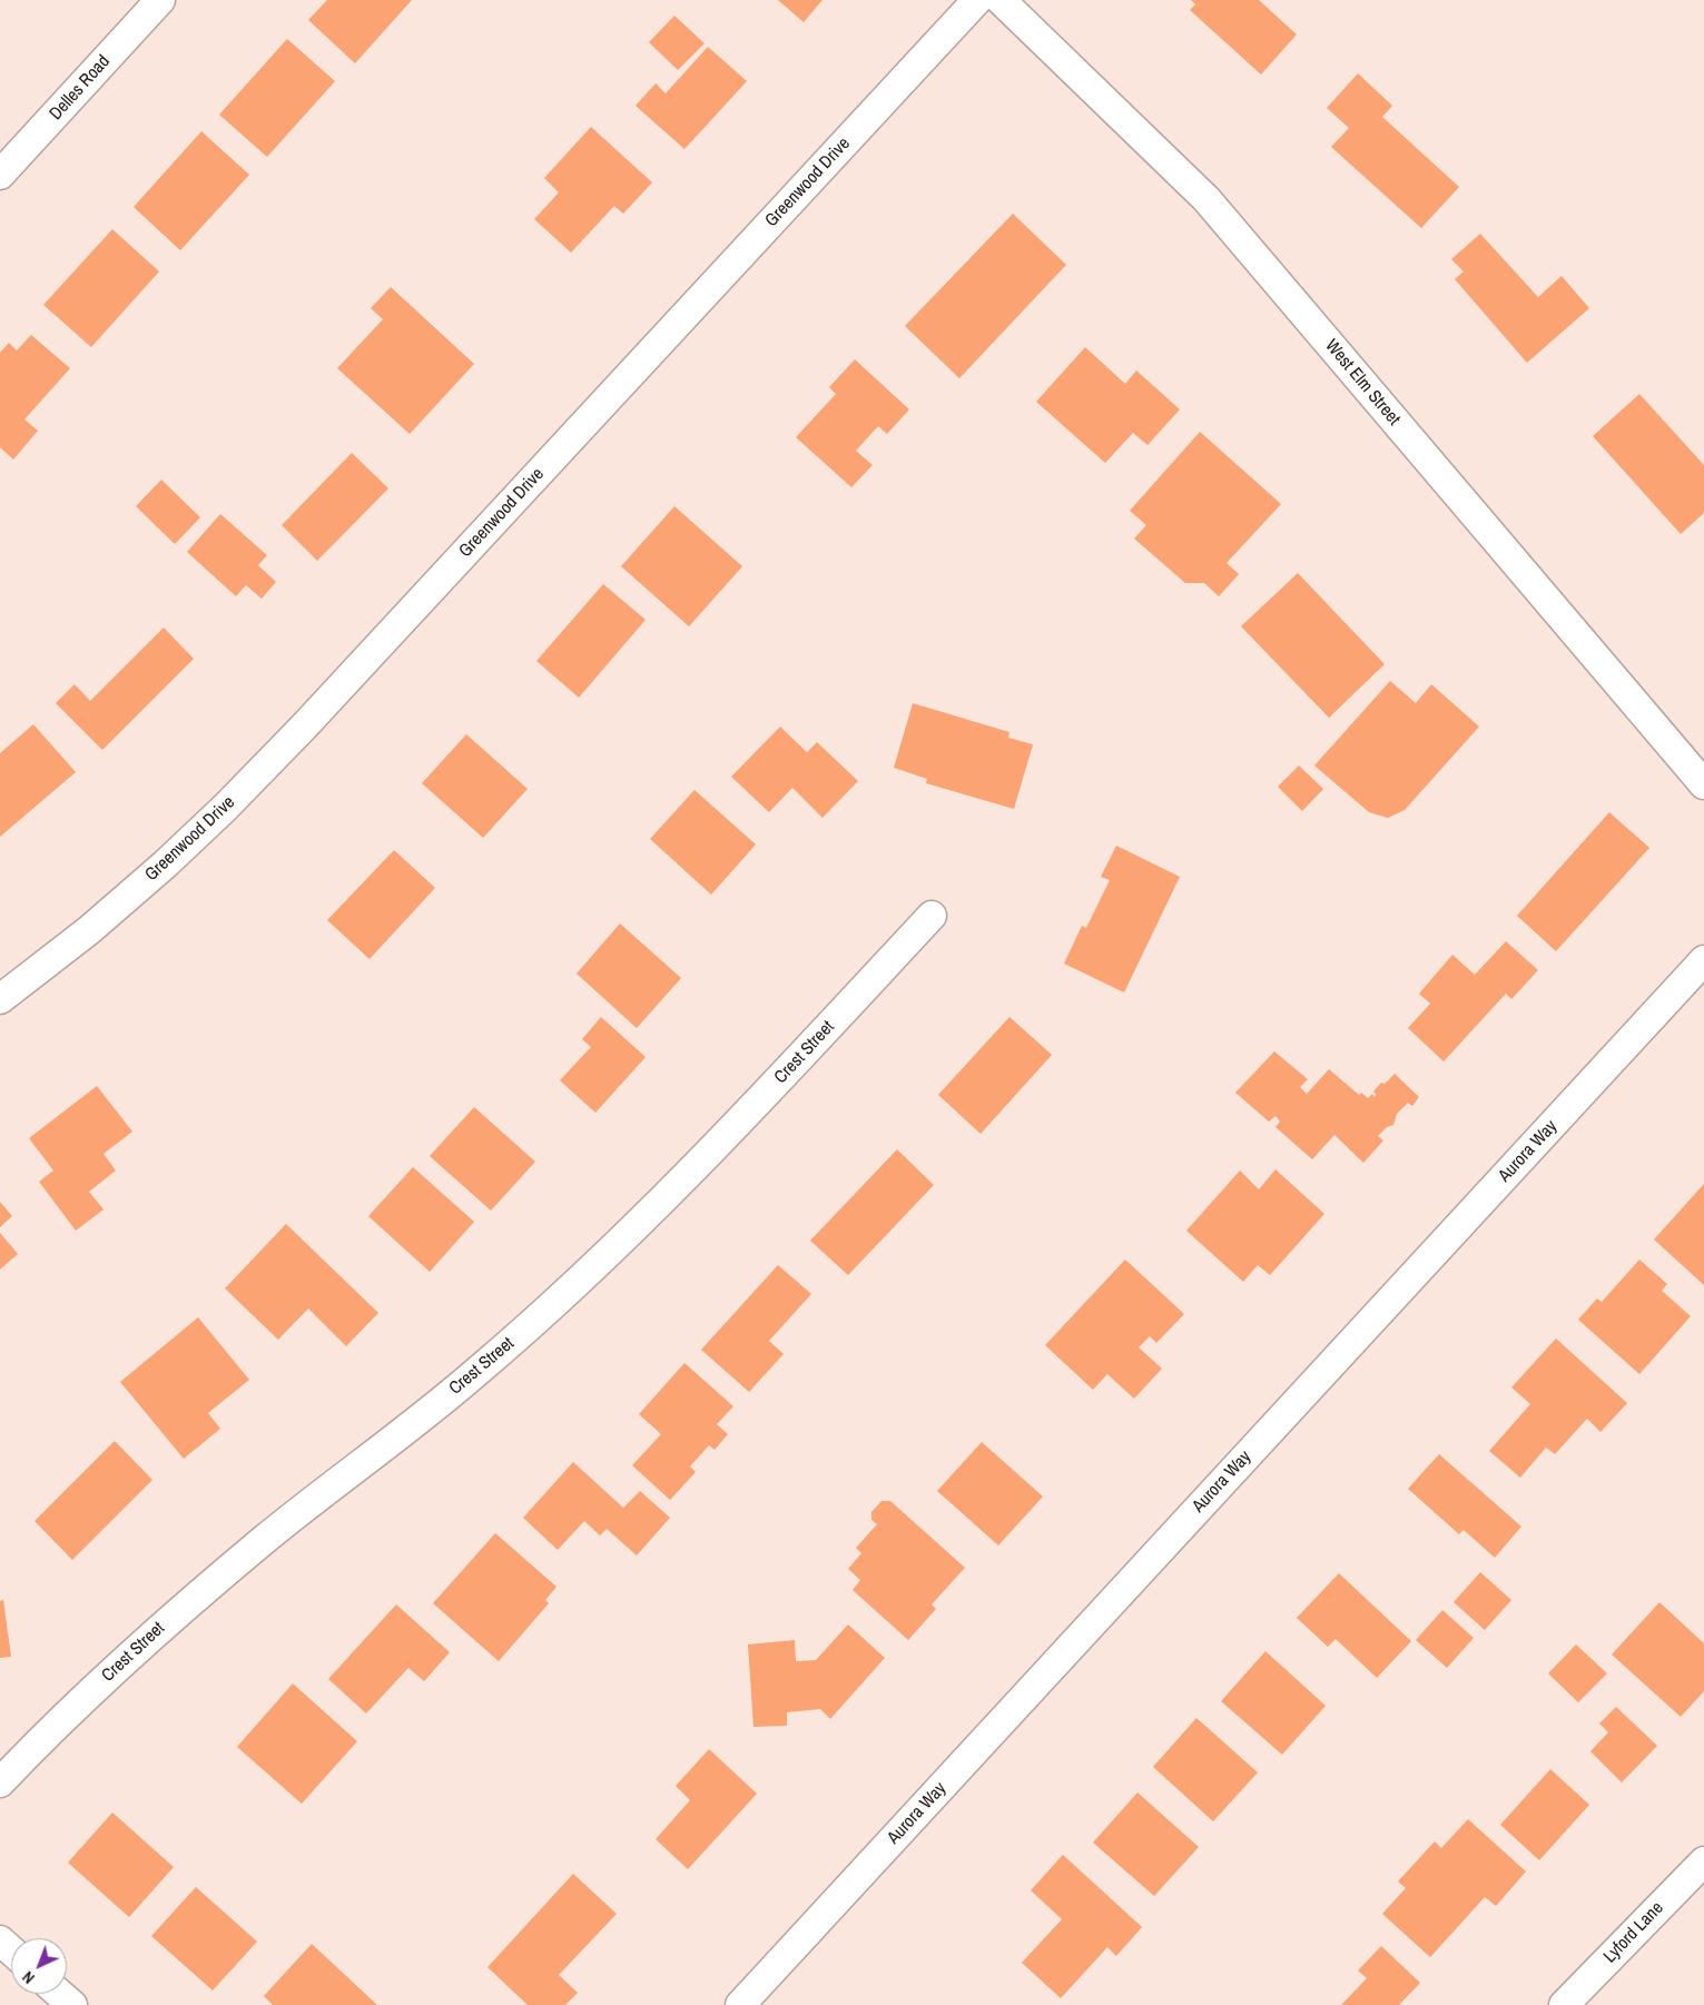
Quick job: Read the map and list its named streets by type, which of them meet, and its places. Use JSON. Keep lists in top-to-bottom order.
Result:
{
  "streets": {
    "street": [
      "Delles Road",
      "Greenwood Drive",
      "West Elm Street",
      "Crest Street",
      "Aurora Way",
      "Lyford Lane"
    ]
  },
  "north": "bottom left"
}
